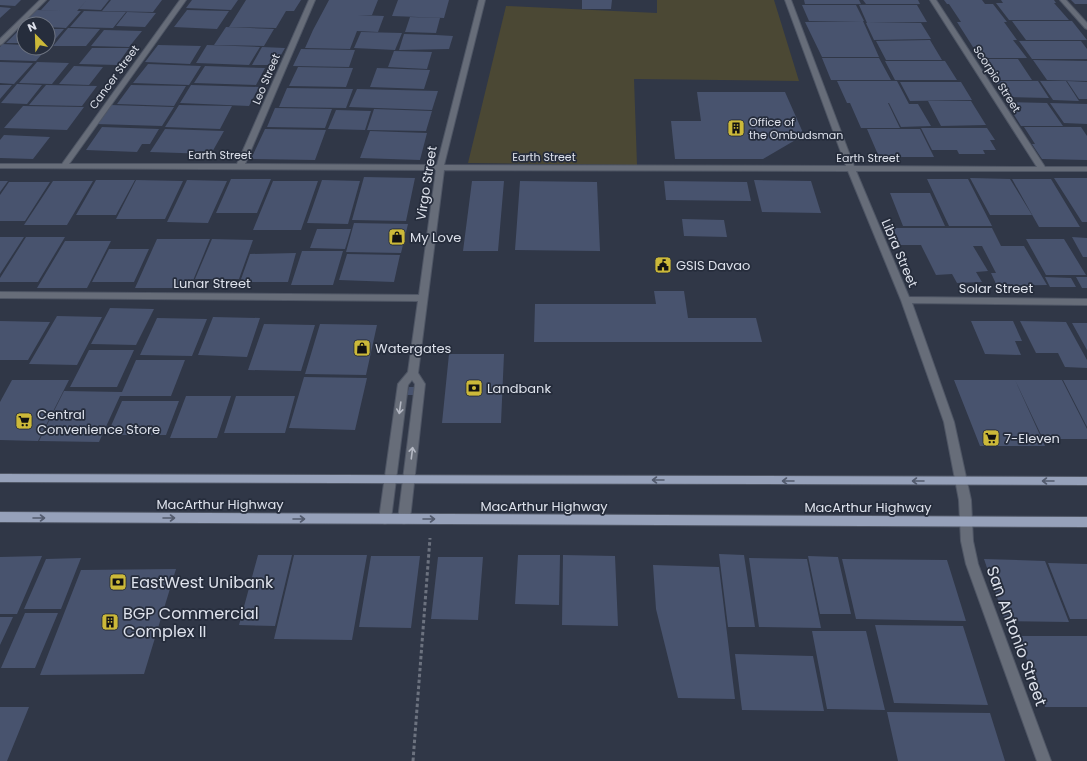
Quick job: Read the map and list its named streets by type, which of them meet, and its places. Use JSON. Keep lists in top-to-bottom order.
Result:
{
  "streets": {
    "main road": ["MacArthur Highway"],
    "street": [
      "Cancer Street",
      "Leo Street",
      "Scorpio Street",
      "Earth Street",
      "Virgo Street",
      "Libra Street",
      "Lunar Street",
      "Solar Street",
      "San Antonio Street"
    ]
  },
  "crossings": [
    ["Cancer Street", "Earth Street"],
    ["Leo Street", "Earth Street"],
    ["Scorpio Street", "Earth Street"],
    ["Earth Street", "Virgo Street"],
    ["Earth Street", "Libra Street"],
    ["Virgo Street", "Lunar Street"],
    ["Virgo Street", "MacArthur Highway"],
    ["Libra Street", "Solar Street"],
    ["Libra Street", "MacArthur Highway"],
    ["Libra Street", "San Antonio Street"],
    ["MacArthur Highway", "San Antonio Street"]
  ],
  "places": {
    "building": ["Office of the Ombudsman", "BGP Commercial Complex II"],
    "shop": ["My Love", "Watergates"],
    "public building": ["GSIS Davao"],
    "bank": ["Landbank", "EastWest Unibank"],
    "supermarket": ["Central Convenience Store", "7-Eleven"]
  },
  "north": "top left"
}
